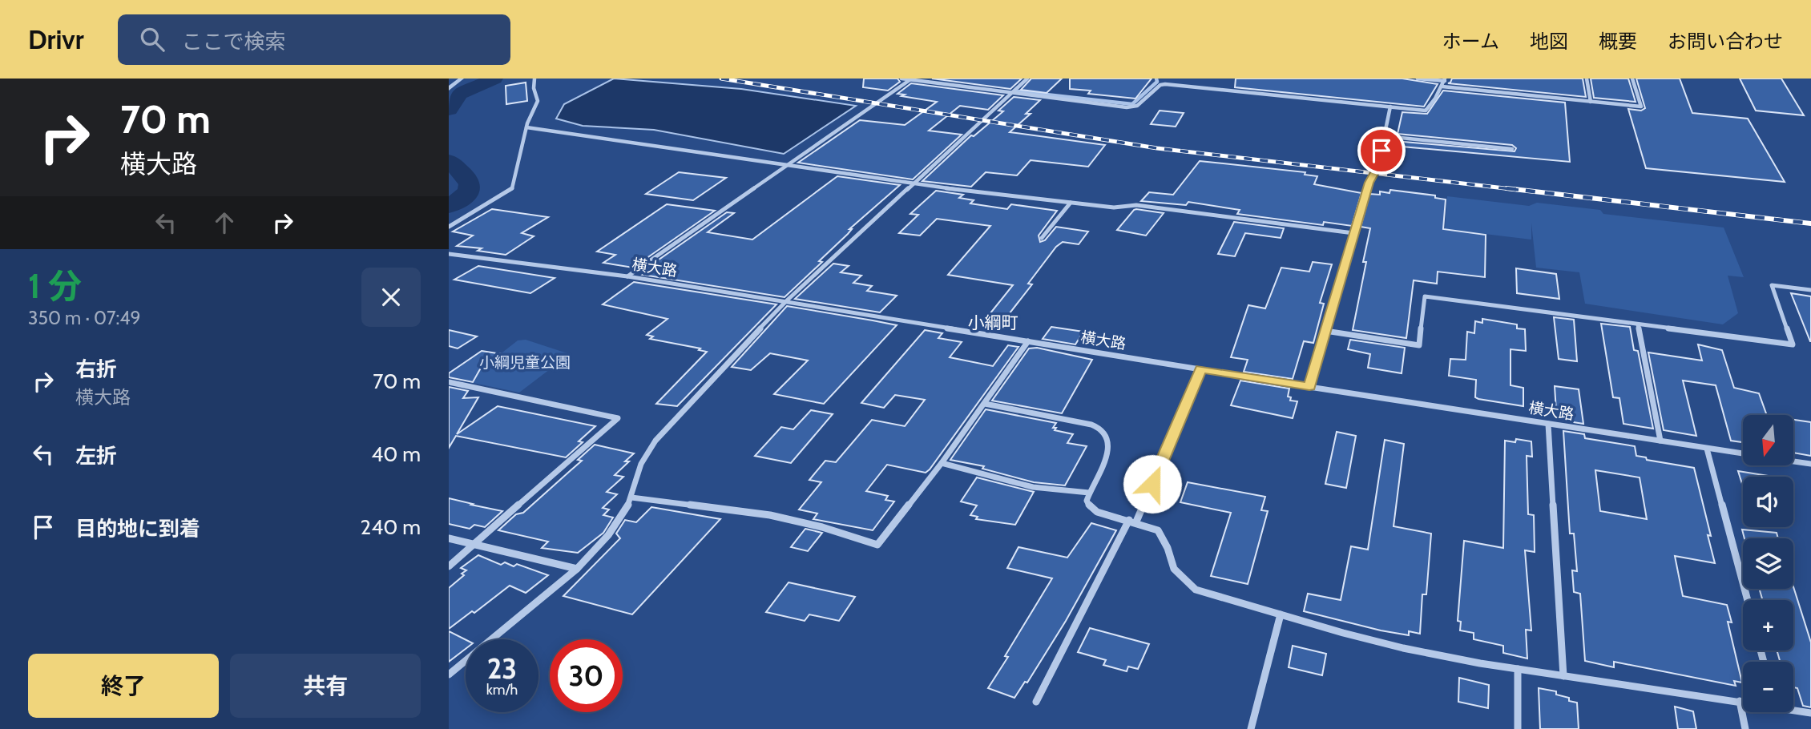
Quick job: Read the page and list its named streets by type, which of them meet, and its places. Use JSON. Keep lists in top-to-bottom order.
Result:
{
  "streets": {
    "street": ["横大路"]
  },
  "districts": ["小綱町"],
  "parks": ["小綱児童公園"],
  "north": "bottom",
  "page": {
    "header": "Drivr",
    "search": "ここで検索",
    "nav": [
      "ホーム",
      "地図",
      "概要",
      "お問い合わせ"
    ],
    "turn": ["70 m", "横大路"],
    "heading": ["1 分", "350 m · 07:49"],
    "list": [
      {
        "name": "右折",
        "note": "横大路",
        "value": "70 m"
      },
      {
        "name": "左折",
        "value": "40 m"
      },
      {
        "name": "目的地に到着",
        "value": "240 m"
      }
    ],
    "map_buttons": ["+", "−"],
    "speed": "23 km/h",
    "limit": "30",
    "buttons": ["終了", "共有"]
  }
}
